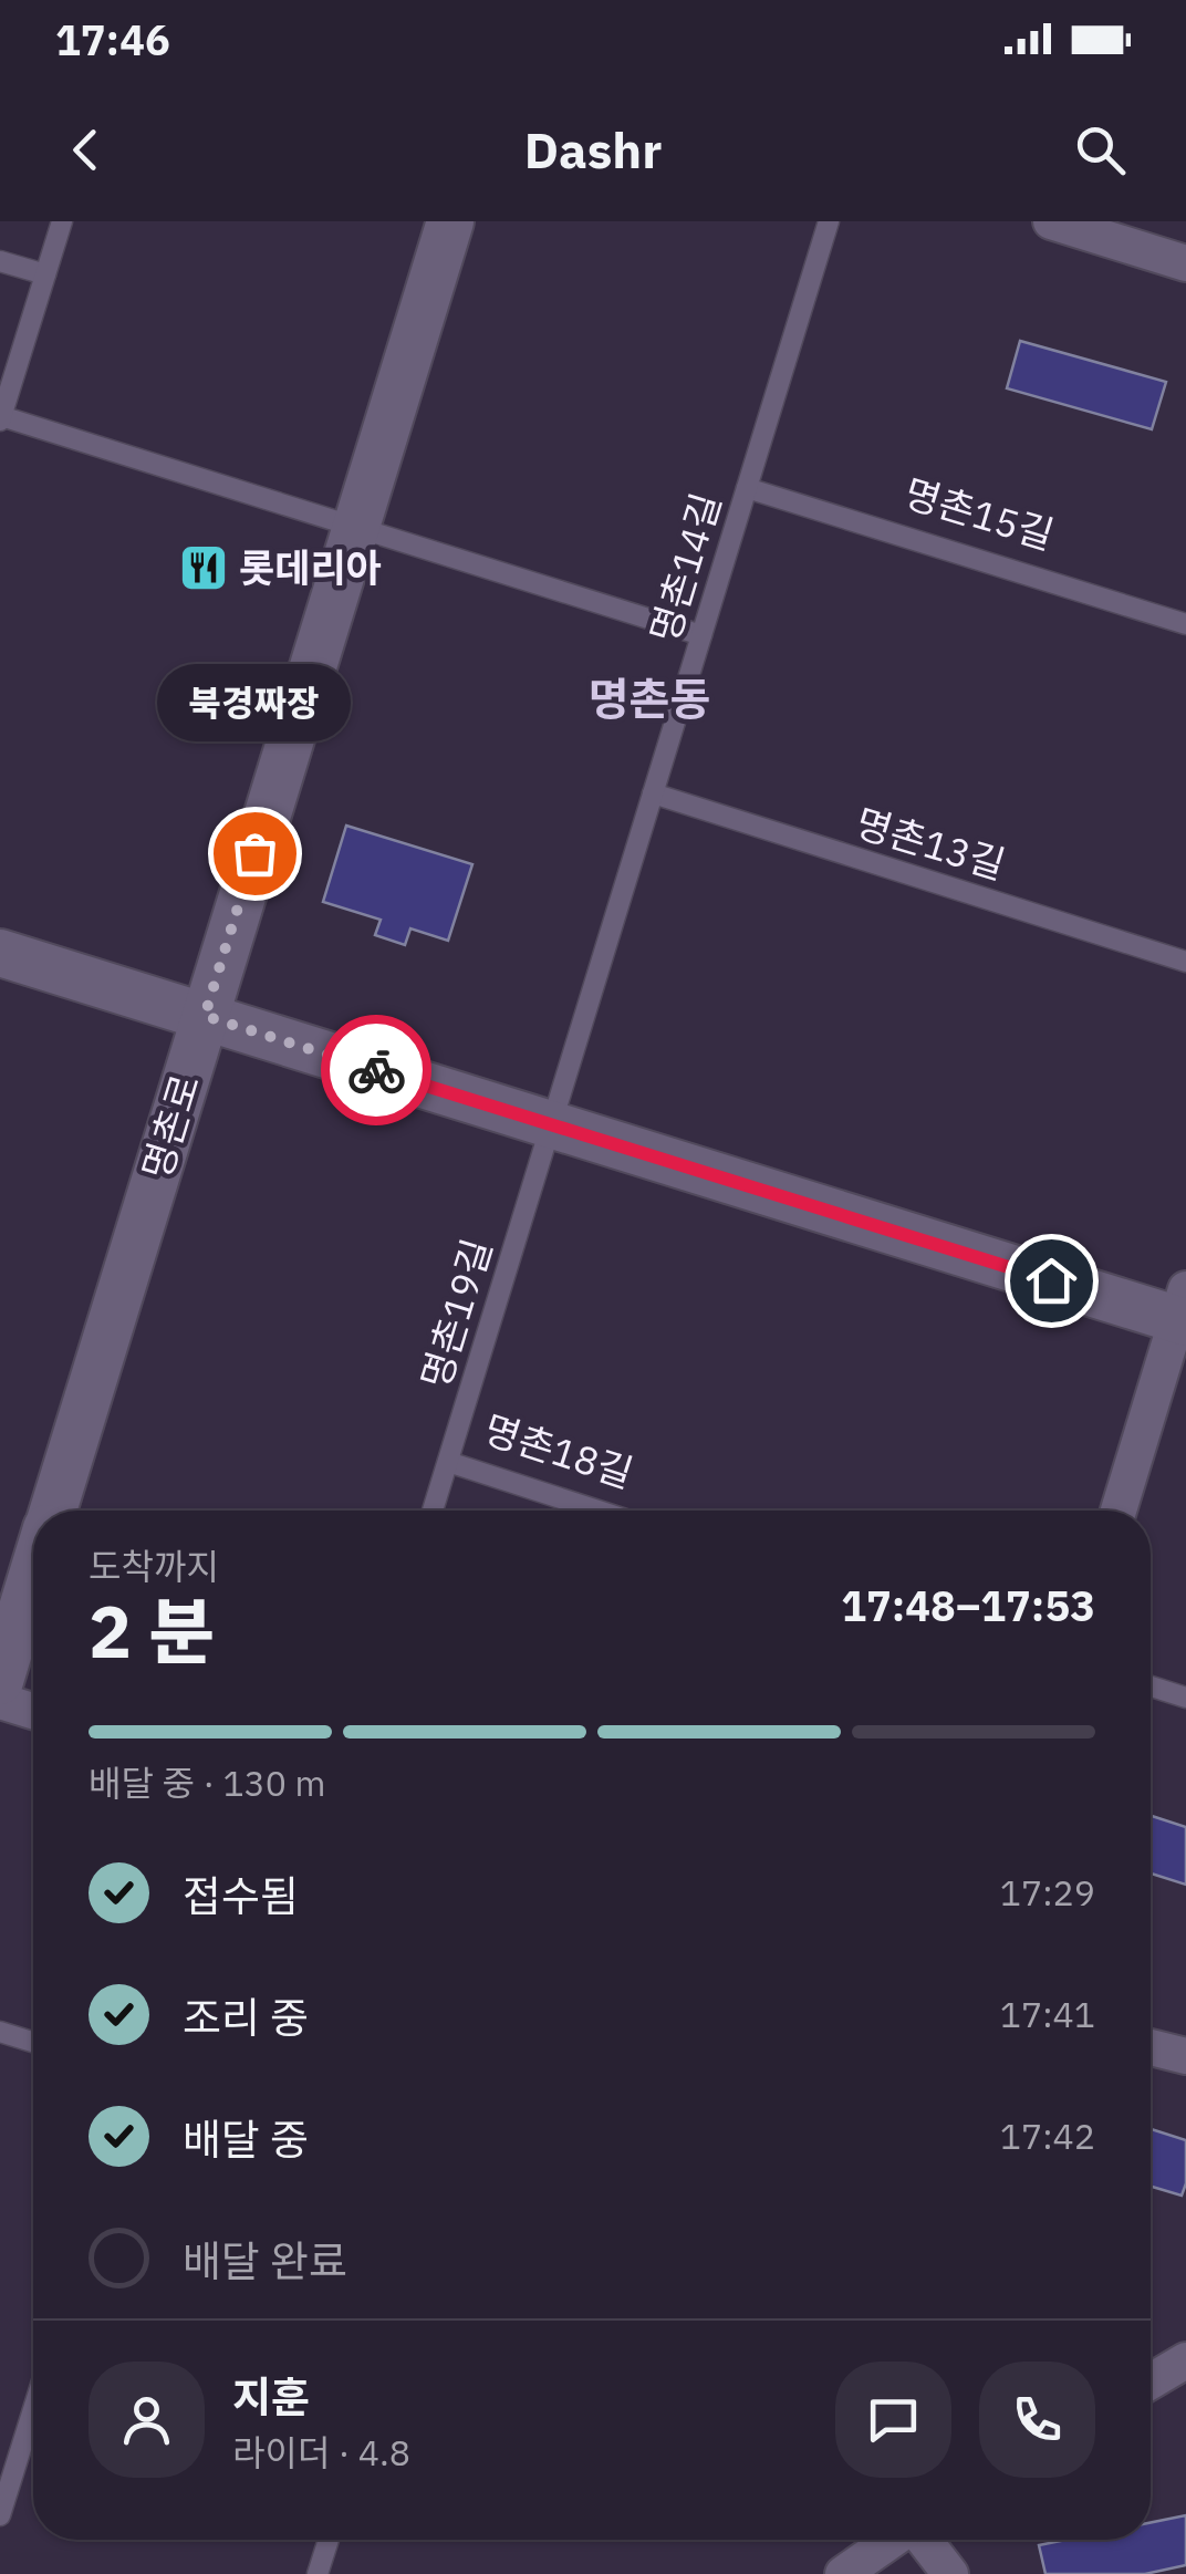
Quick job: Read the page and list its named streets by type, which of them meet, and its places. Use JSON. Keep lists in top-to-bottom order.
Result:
{
  "streets": {
    "street": ["명촌로"],
    "lane": [
      "명촌15길",
      "명촌14길",
      "명촌13길",
      "명촌19길",
      "명촌18길"
    ]
  },
  "crossings": [
    ["명촌15길", "명촌14길"],
    ["명촌14길", "명촌13길"],
    ["명촌14길", "명촌19길"],
    ["명촌19길", "명촌18길"]
  ],
  "districts": ["명촌동"],
  "places": {
    "restaurant": ["롯데리아"],
    "other": ["북경짜장"]
  },
  "page": {
    "status": "17:46",
    "header": "Dashr",
    "bubble": "북경짜장",
    "heading": ["2 분", "도착까지", "17:48–17:53"],
    "panel": ["지훈", "라이더 · 4.8"],
    "bar": "배달 중 · 130 m",
    "list": [
      ["접수됨", "17:29"],
      ["조리 중", "17:41"],
      ["배달 중", "17:42"],
      "배달 완료"
    ]
  }
}
